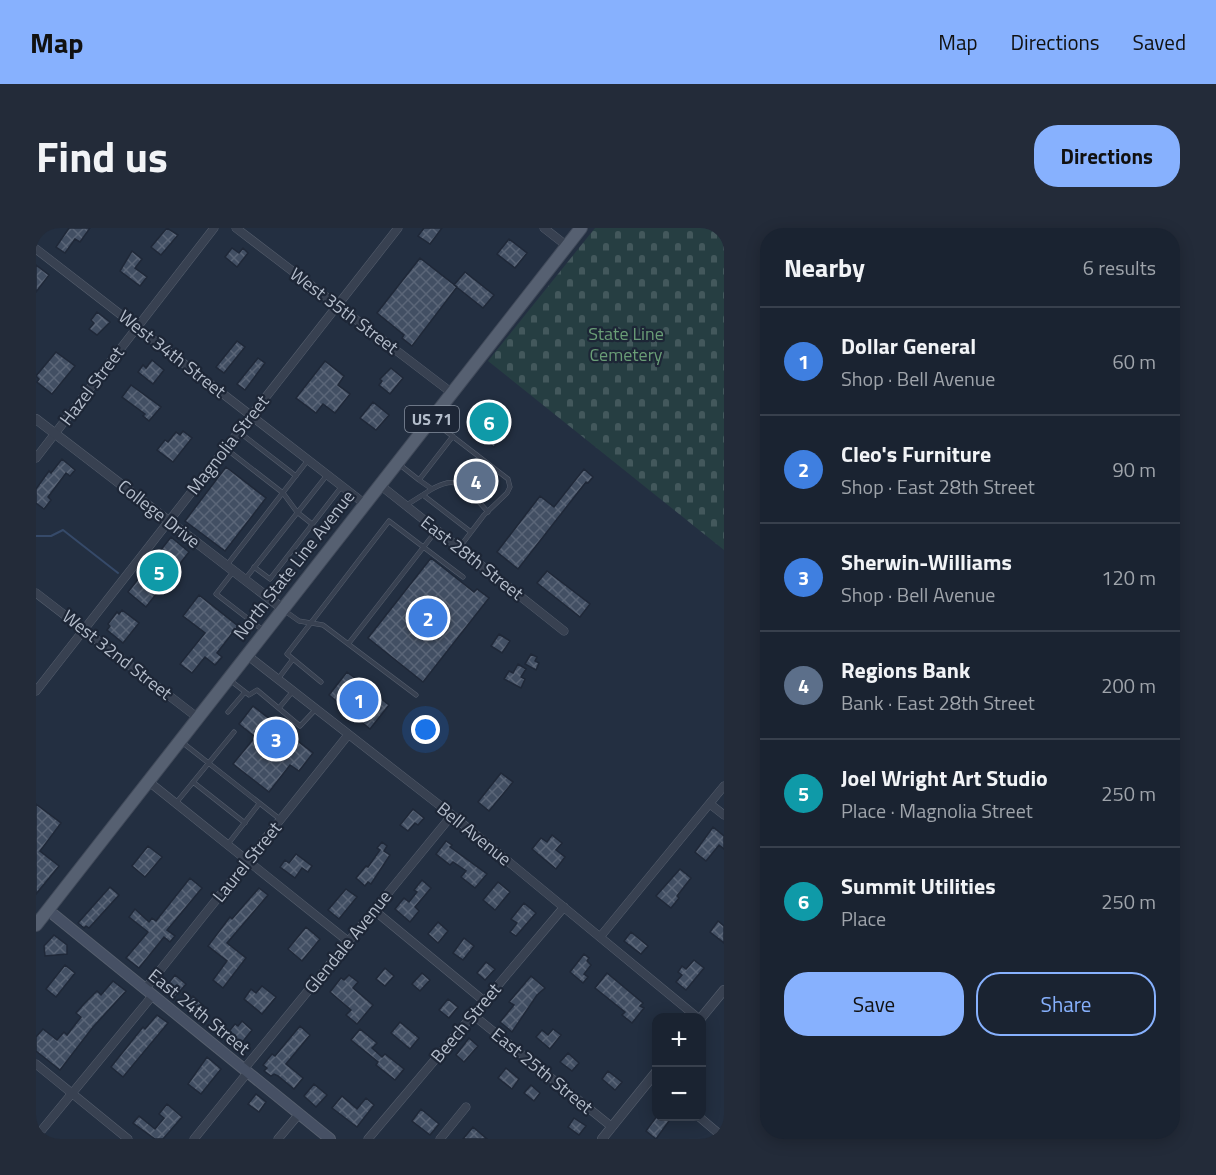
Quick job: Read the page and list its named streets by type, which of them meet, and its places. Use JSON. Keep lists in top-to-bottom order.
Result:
{
  "streets": {
    "main road": ["US 71", "North State Line Avenue", "East 24th Street"],
    "street": [
      "West 35th Street",
      "West 34th Street",
      "Hazel Street",
      "Magnolia Street",
      "College Drive",
      "East 28th Street",
      "West 32nd Street",
      "Bell Avenue",
      "Laurel Street",
      "Glendale Avenue",
      "Beech Street",
      "East 25th Street"
    ]
  },
  "crossings": [
    ["West 35th Street", "Magnolia Street"],
    ["West 35th Street", "North State Line Avenue"],
    ["West 34th Street", "Hazel Street"],
    ["West 34th Street", "Magnolia Street"],
    ["West 34th Street", "North State Line Avenue"],
    ["Hazel Street", "College Drive"],
    ["Magnolia Street", "College Drive"],
    ["Magnolia Street", "West 32nd Street"],
    ["College Drive", "North State Line Avenue"],
    ["East 28th Street", "North State Line Avenue"],
    ["North State Line Avenue", "West 32nd Street"],
    ["North State Line Avenue", "Bell Avenue"],
    ["North State Line Avenue", "East 24th Street"],
    ["Bell Avenue", "Laurel Street"],
    ["Bell Avenue", "Glendale Avenue"],
    ["Bell Avenue", "Beech Street"],
    ["Laurel Street", "East 24th Street"],
    ["Glendale Avenue", "East 24th Street"],
    ["Beech Street", "East 25th Street"]
  ],
  "parks": ["State Line Cemetery"],
  "page": {
    "header": "Map",
    "nav": ["Map", "Directions", "Saved"],
    "title": "Find us",
    "buttons": [
      "Directions",
      ["Save", "Share"]
    ],
    "heading": ["Nearby", "6 results"],
    "list": [
      {
        "mark": "1",
        "name": "Dollar General",
        "note": "Shop · Bell Avenue",
        "value": "60 m"
      },
      {
        "mark": "2",
        "name": "Cleo's Furniture",
        "note": "Shop · East 28th Street",
        "value": "90 m"
      },
      {
        "mark": "3",
        "name": "Sherwin-Williams",
        "note": "Shop · Bell Avenue",
        "value": "120 m"
      },
      {
        "mark": "4",
        "name": "Regions Bank",
        "note": "Bank · East 28th Street",
        "value": "200 m"
      },
      {
        "mark": "5",
        "name": "Joel Wright Art Studio",
        "note": "Place · Magnolia Street",
        "value": "250 m"
      },
      {
        "mark": "6",
        "name": "Summit Utilities",
        "note": "Place",
        "value": "250 m"
      }
    ],
    "pins": [
      "6",
      "4",
      "5",
      "2",
      "1",
      "3"
    ],
    "map_buttons": ["+", "−"]
  }
}
